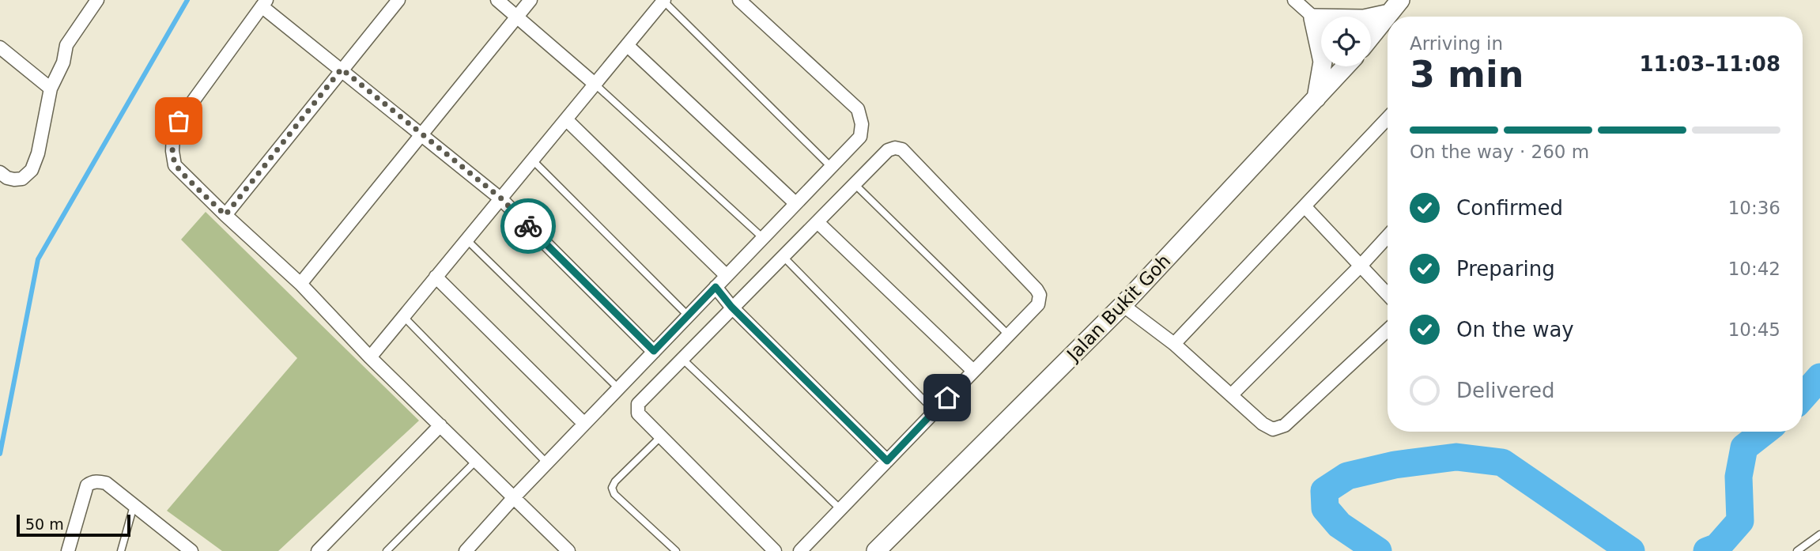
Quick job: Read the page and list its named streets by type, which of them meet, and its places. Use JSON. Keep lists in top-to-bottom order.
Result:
{
  "streets": {
    "main road": ["Jalan Bukit Goh"]
  },
  "scale_bar": "50 m",
  "page": {
    "heading": ["3 min", "Arriving in", "11:03–11:08"],
    "bar": "On the way · 260 m",
    "list": [
      ["Confirmed", "10:36"],
      ["Preparing", "10:42"],
      ["On the way", "10:45"],
      "Delivered"
    ],
    "scale": "50 m"
  }
}
